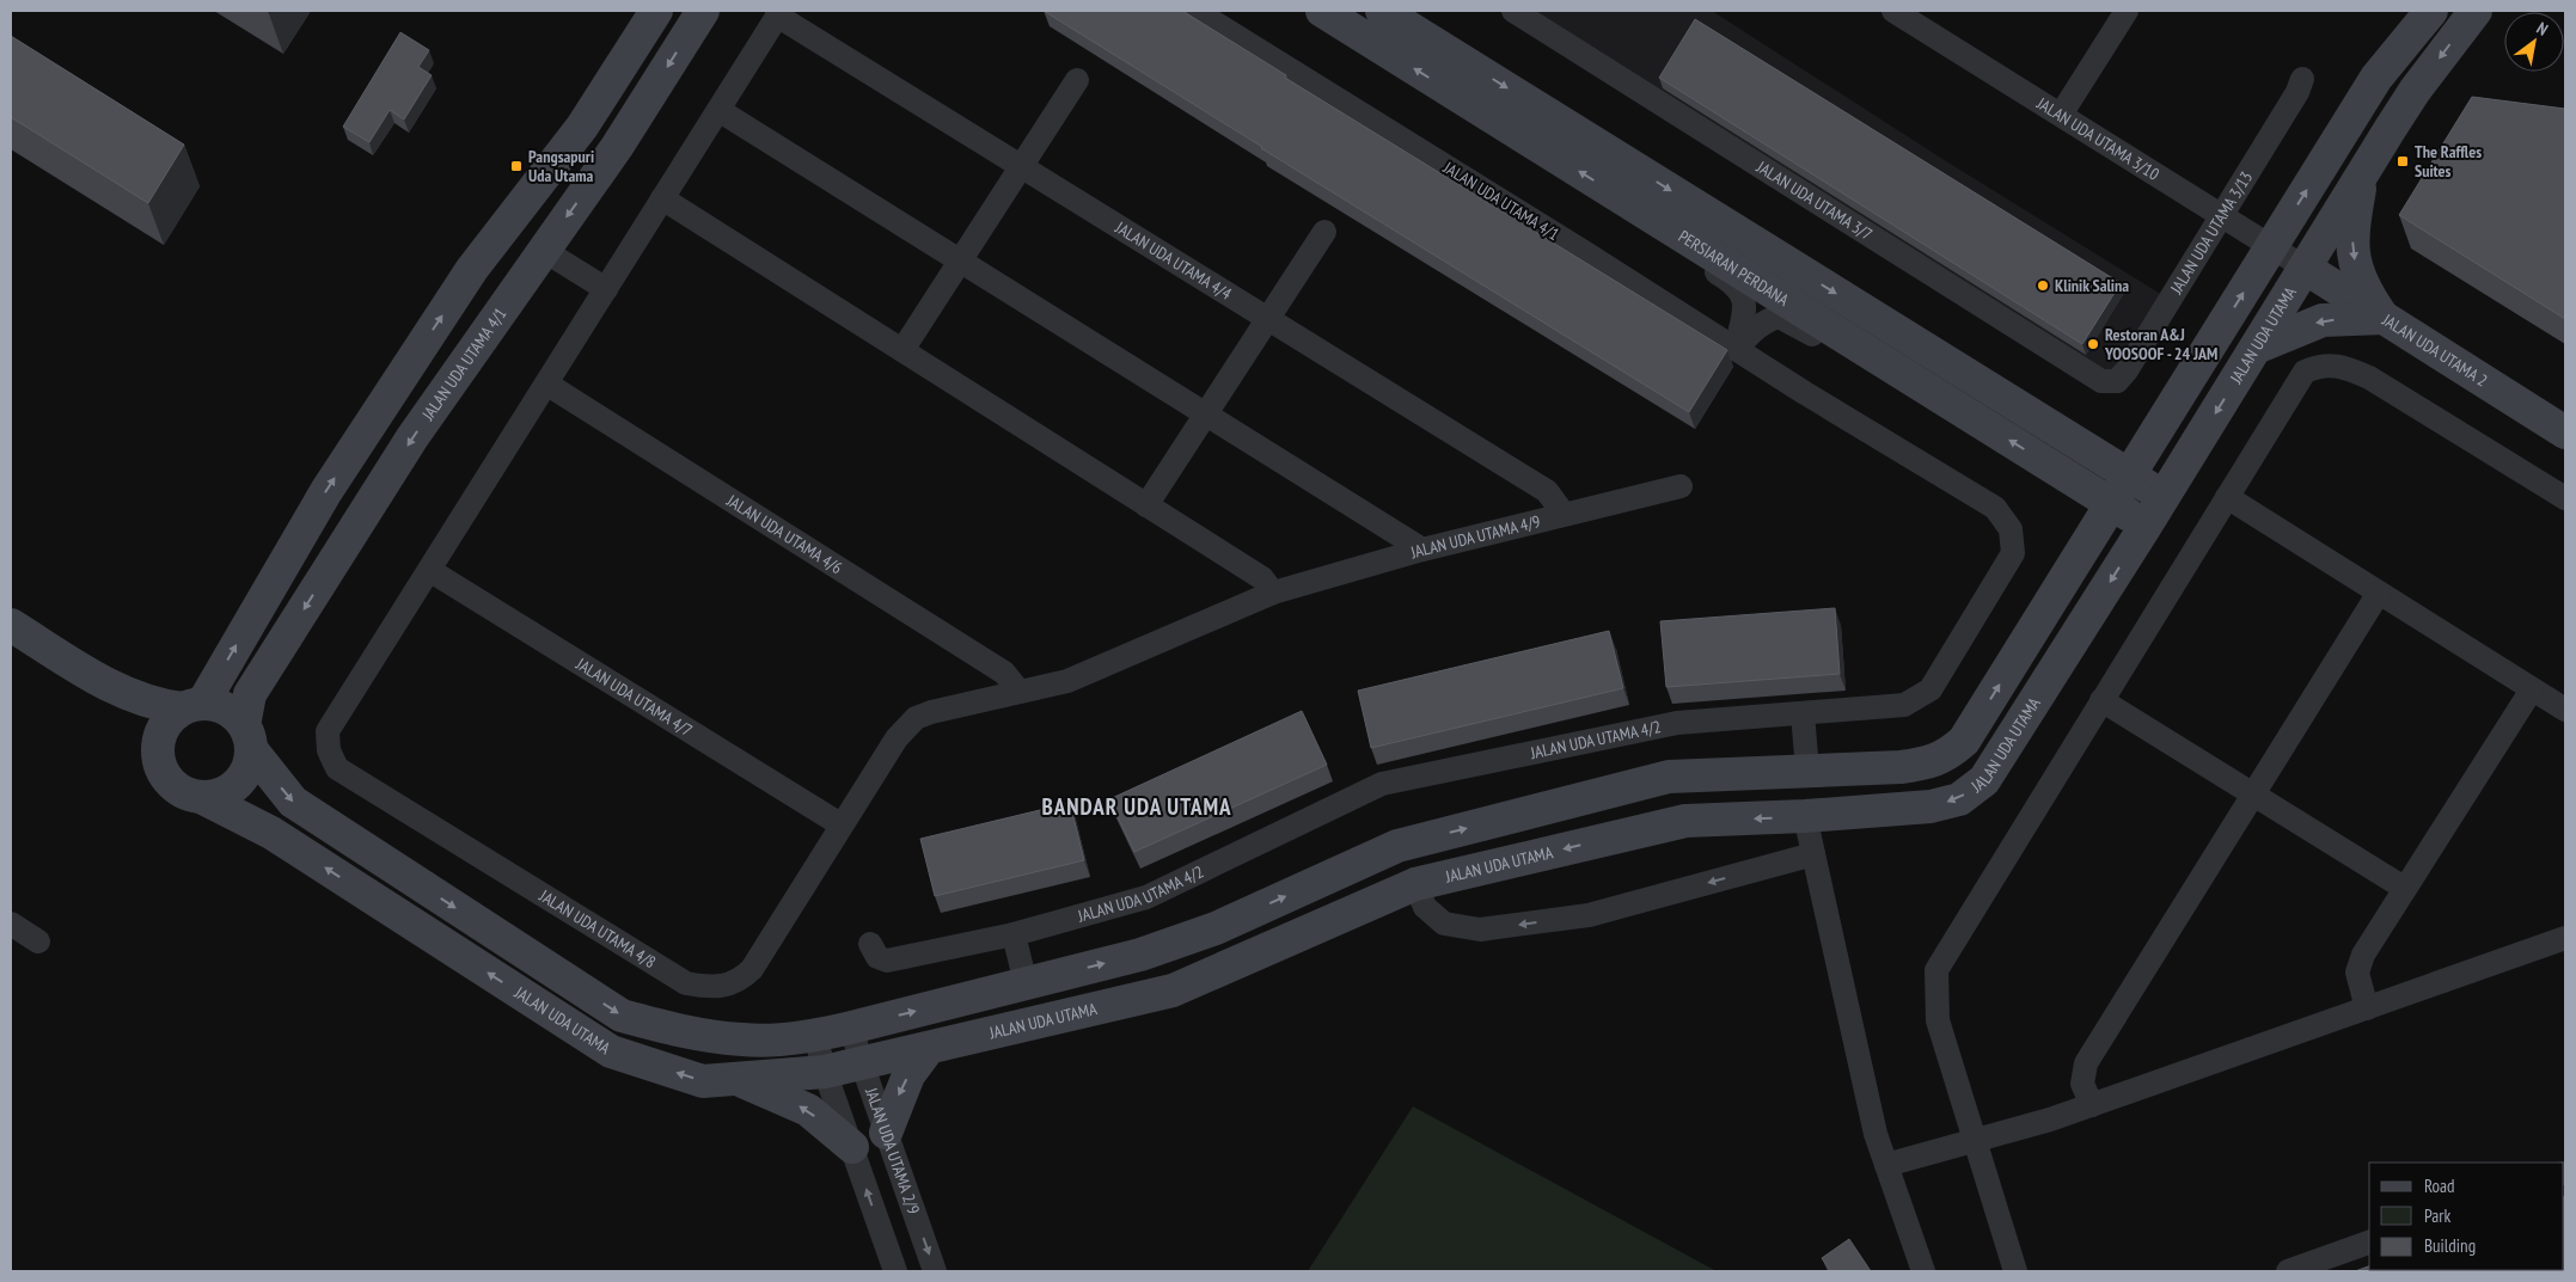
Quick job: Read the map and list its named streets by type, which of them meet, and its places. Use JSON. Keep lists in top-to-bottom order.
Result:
{
  "streets": {
    "street": [
      "JALAN UDA UTAMA 3/10",
      "JALAN UDA UTAMA 3/7",
      "JALAN UDA UTAMA 4/1",
      "JALAN UDA UTAMA 3/13",
      "JALAN UDA UTAMA 4/4",
      "PERSIARAN PERDANA",
      "JALAN UDA UTAMA",
      "JALAN UDA UTAMA 2",
      "JALAN UDA UTAMA 4/6",
      "JALAN UDA UTAMA 4/9",
      "JALAN UDA UTAMA 4/7",
      "JALAN UDA UTAMA 4/2",
      "JALAN UDA UTAMA 4/8",
      "JALAN UDA UTAMA 2/9"
    ]
  },
  "crossings": [
    ["JALAN UDA UTAMA 3/10", "JALAN UDA UTAMA 3/13"],
    ["JALAN UDA UTAMA 3/10", "JALAN UDA UTAMA"],
    ["JALAN UDA UTAMA 3/10", "JALAN UDA UTAMA 2"],
    ["JALAN UDA UTAMA 3/7", "JALAN UDA UTAMA 3/13"],
    ["JALAN UDA UTAMA 4/1", "JALAN UDA UTAMA"],
    ["JALAN UDA UTAMA 4/1", "JALAN UDA UTAMA 4/2"],
    ["JALAN UDA UTAMA 4/4", "JALAN UDA UTAMA 4/9"],
    ["PERSIARAN PERDANA", "JALAN UDA UTAMA"],
    ["JALAN UDA UTAMA", "JALAN UDA UTAMA 2"],
    ["JALAN UDA UTAMA", "JALAN UDA UTAMA 2/9"],
    ["JALAN UDA UTAMA 4/6", "JALAN UDA UTAMA 4/9"],
    ["JALAN UDA UTAMA 4/6", "JALAN UDA UTAMA 4/8"],
    ["JALAN UDA UTAMA 4/9", "JALAN UDA UTAMA 4/8"],
    ["JALAN UDA UTAMA 4/7", "JALAN UDA UTAMA 4/8"]
  ],
  "districts": ["BANDAR UDA UTAMA"],
  "places": {
    "transit": ["The Raffles Suites", "Pangsapuri Uda Utama"],
    "other": ["Klinik Salina", "Restoran A&J YOOSOOF - 24 JAM"]
  },
  "legend": ["Road", "Park", "Building"],
  "north": "top right"
}
